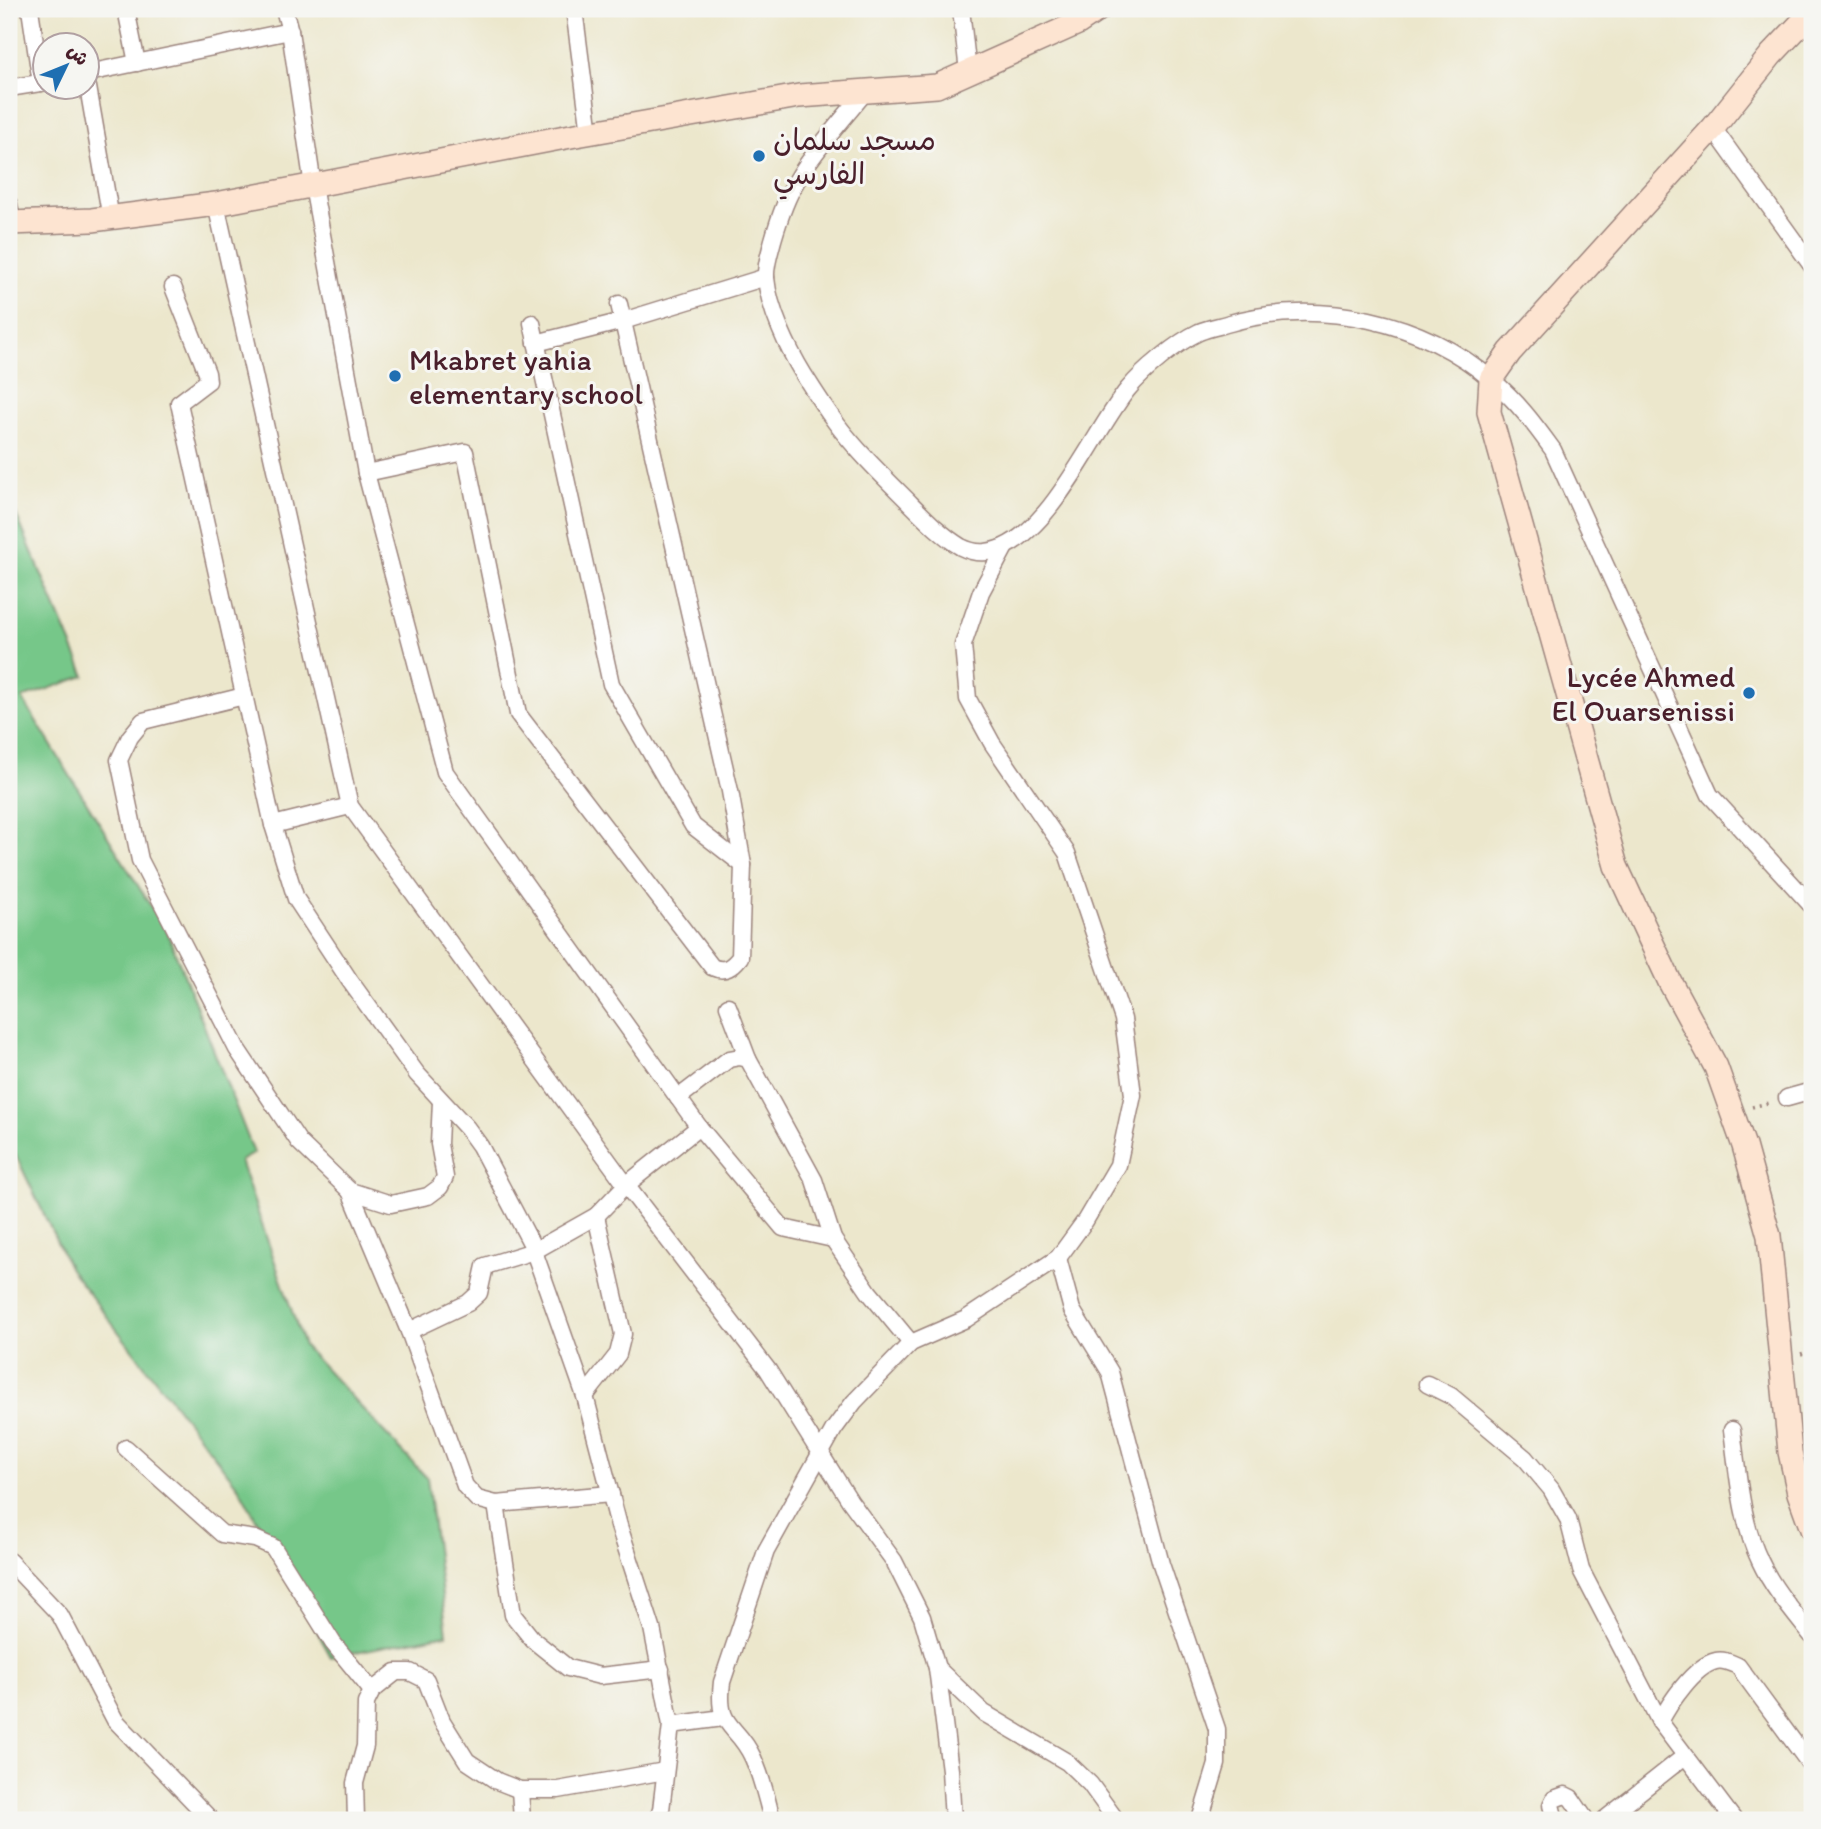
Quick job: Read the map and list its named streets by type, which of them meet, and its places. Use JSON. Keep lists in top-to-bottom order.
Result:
{
  "places": ["مسجد سلمان الفارسي", "Mkabret yahia elementary school", "Lycée Ahmed El Ouarsenissi"],
  "north": "top right"
}
